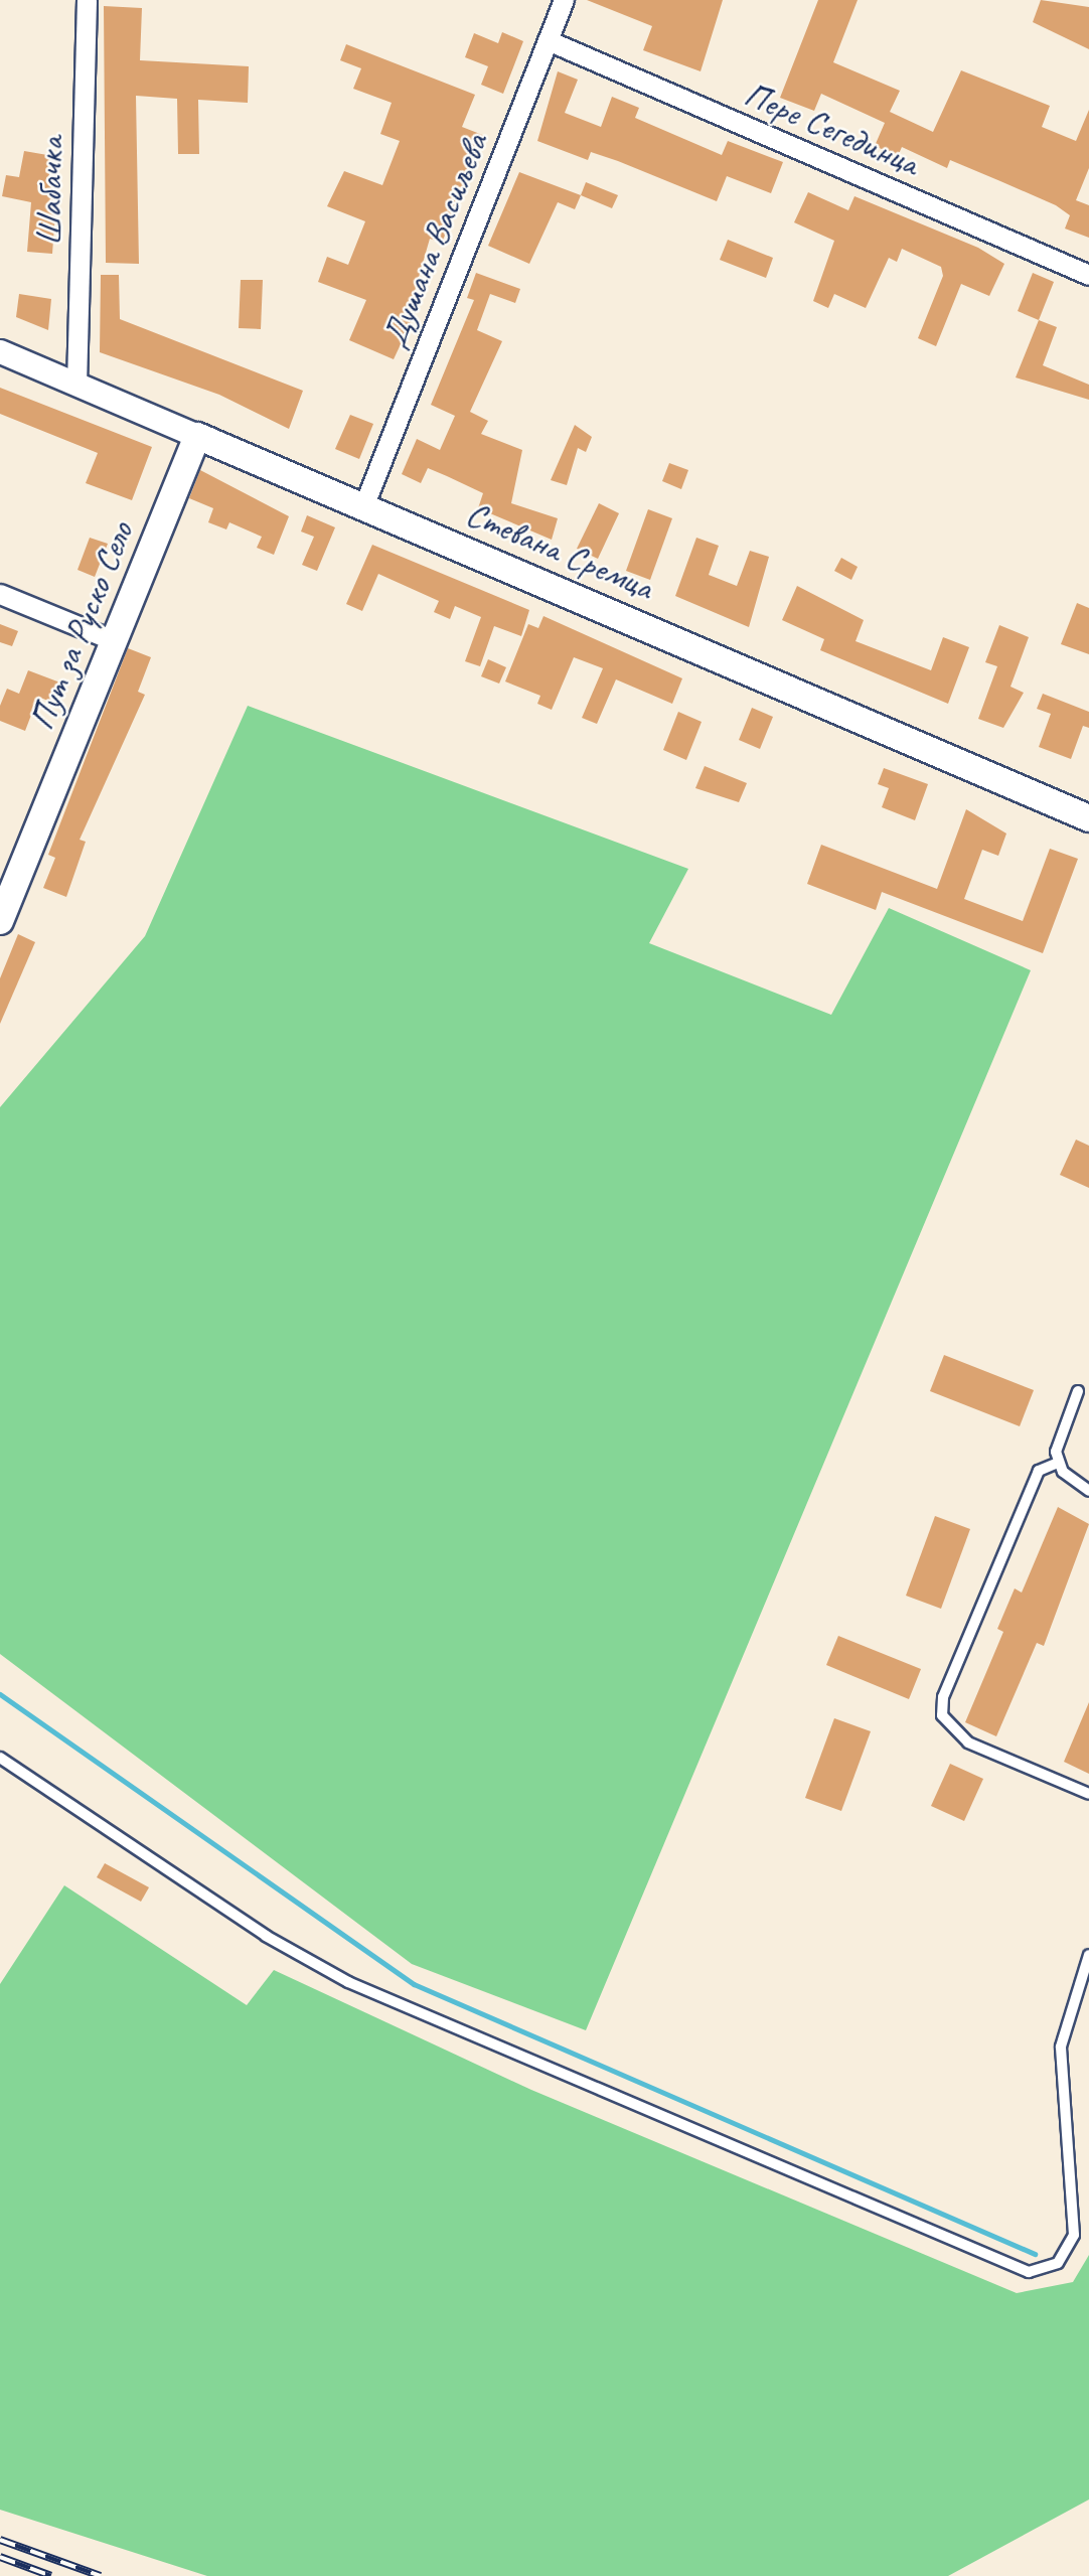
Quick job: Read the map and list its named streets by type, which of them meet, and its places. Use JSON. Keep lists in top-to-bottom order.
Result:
{
  "streets": {
    "main road": ["Стевана Сремца", "Пут за Руско Село"],
    "street": ["Пере Сегединца", "Шабачка", "Душана Васиљева"]
  },
  "crossings": [
    ["Пере Сегединца", "Душана Васиљева"],
    ["Шабачка", "Стевана Сремца"],
    ["Душана Васиљева", "Стевана Сремца"],
    ["Стевана Сремца", "Пут за Руско Село"]
  ]
}
